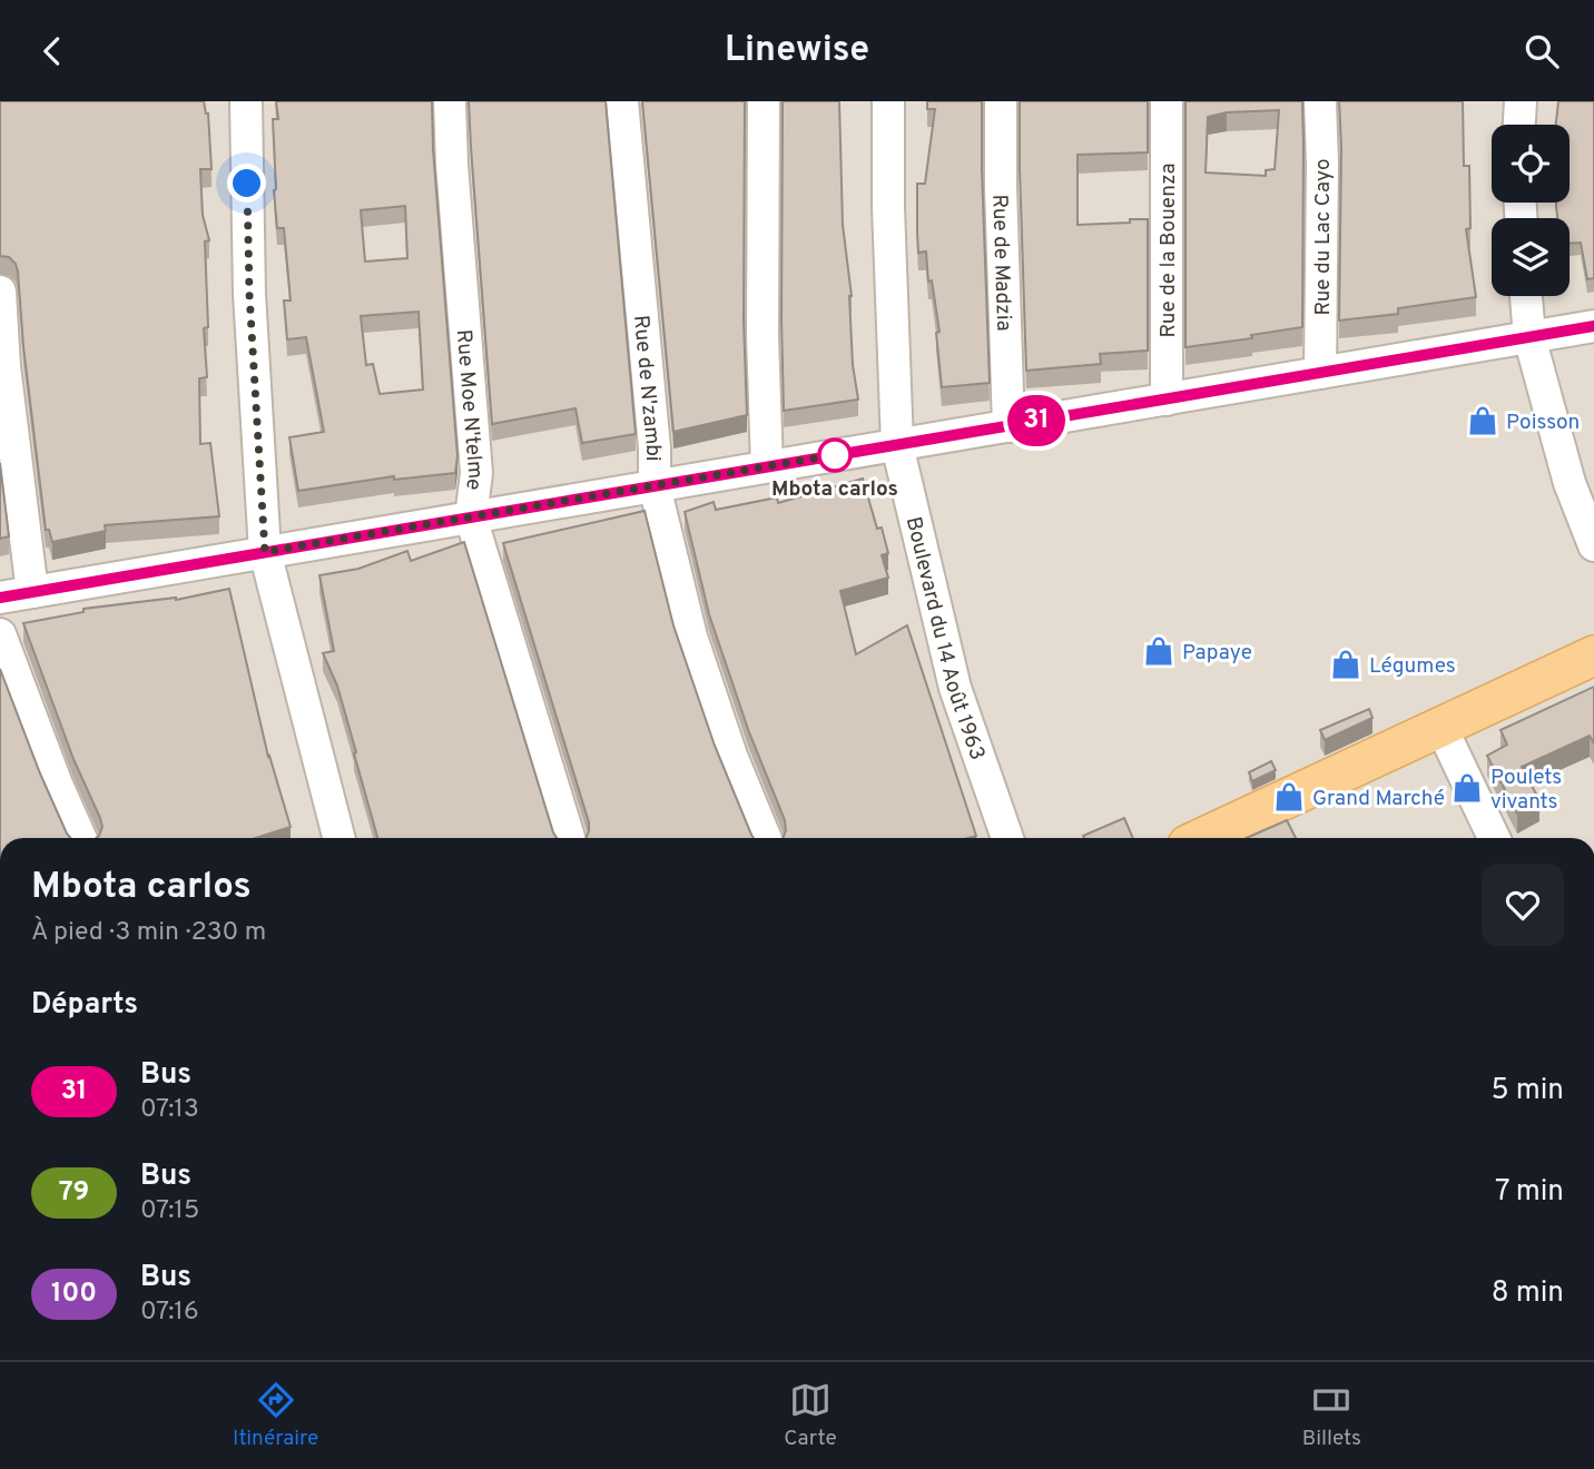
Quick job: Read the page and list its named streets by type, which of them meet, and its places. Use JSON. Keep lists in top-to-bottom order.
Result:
{
  "streets": {
    "street": [
      "Rue du Lac Cayo",
      "Rue de la Bouenza",
      "Rue de Madzia",
      "Rue de N'zambi",
      "Rue Moe N'telme",
      "Boulevard du 14 Août 1963"
    ]
  },
  "places": {
    "shop": [
      "Poisson",
      "Papaye",
      "Légumes",
      "Poulets vivants",
      "Grand Marché"
    ],
    "other": ["Mbota carlos"]
  },
  "lines": ["bus line 31"],
  "page": {
    "header": "Linewise",
    "on_map": "31",
    "heading": [
      ["Mbota carlos", "À pied · 3 min · 230 m"],
      "Départs"
    ],
    "list": [
      {
        "mark": "31",
        "name": "Bus",
        "note": "07:13",
        "value": "5 min"
      },
      {
        "mark": "79",
        "name": "Bus",
        "note": "07:15",
        "value": "7 min"
      },
      {
        "mark": "100",
        "name": "Bus",
        "note": "07:16",
        "value": "8 min"
      }
    ],
    "tabs": ["Itinéraire", "Carte", "Billets"]
  }
}
